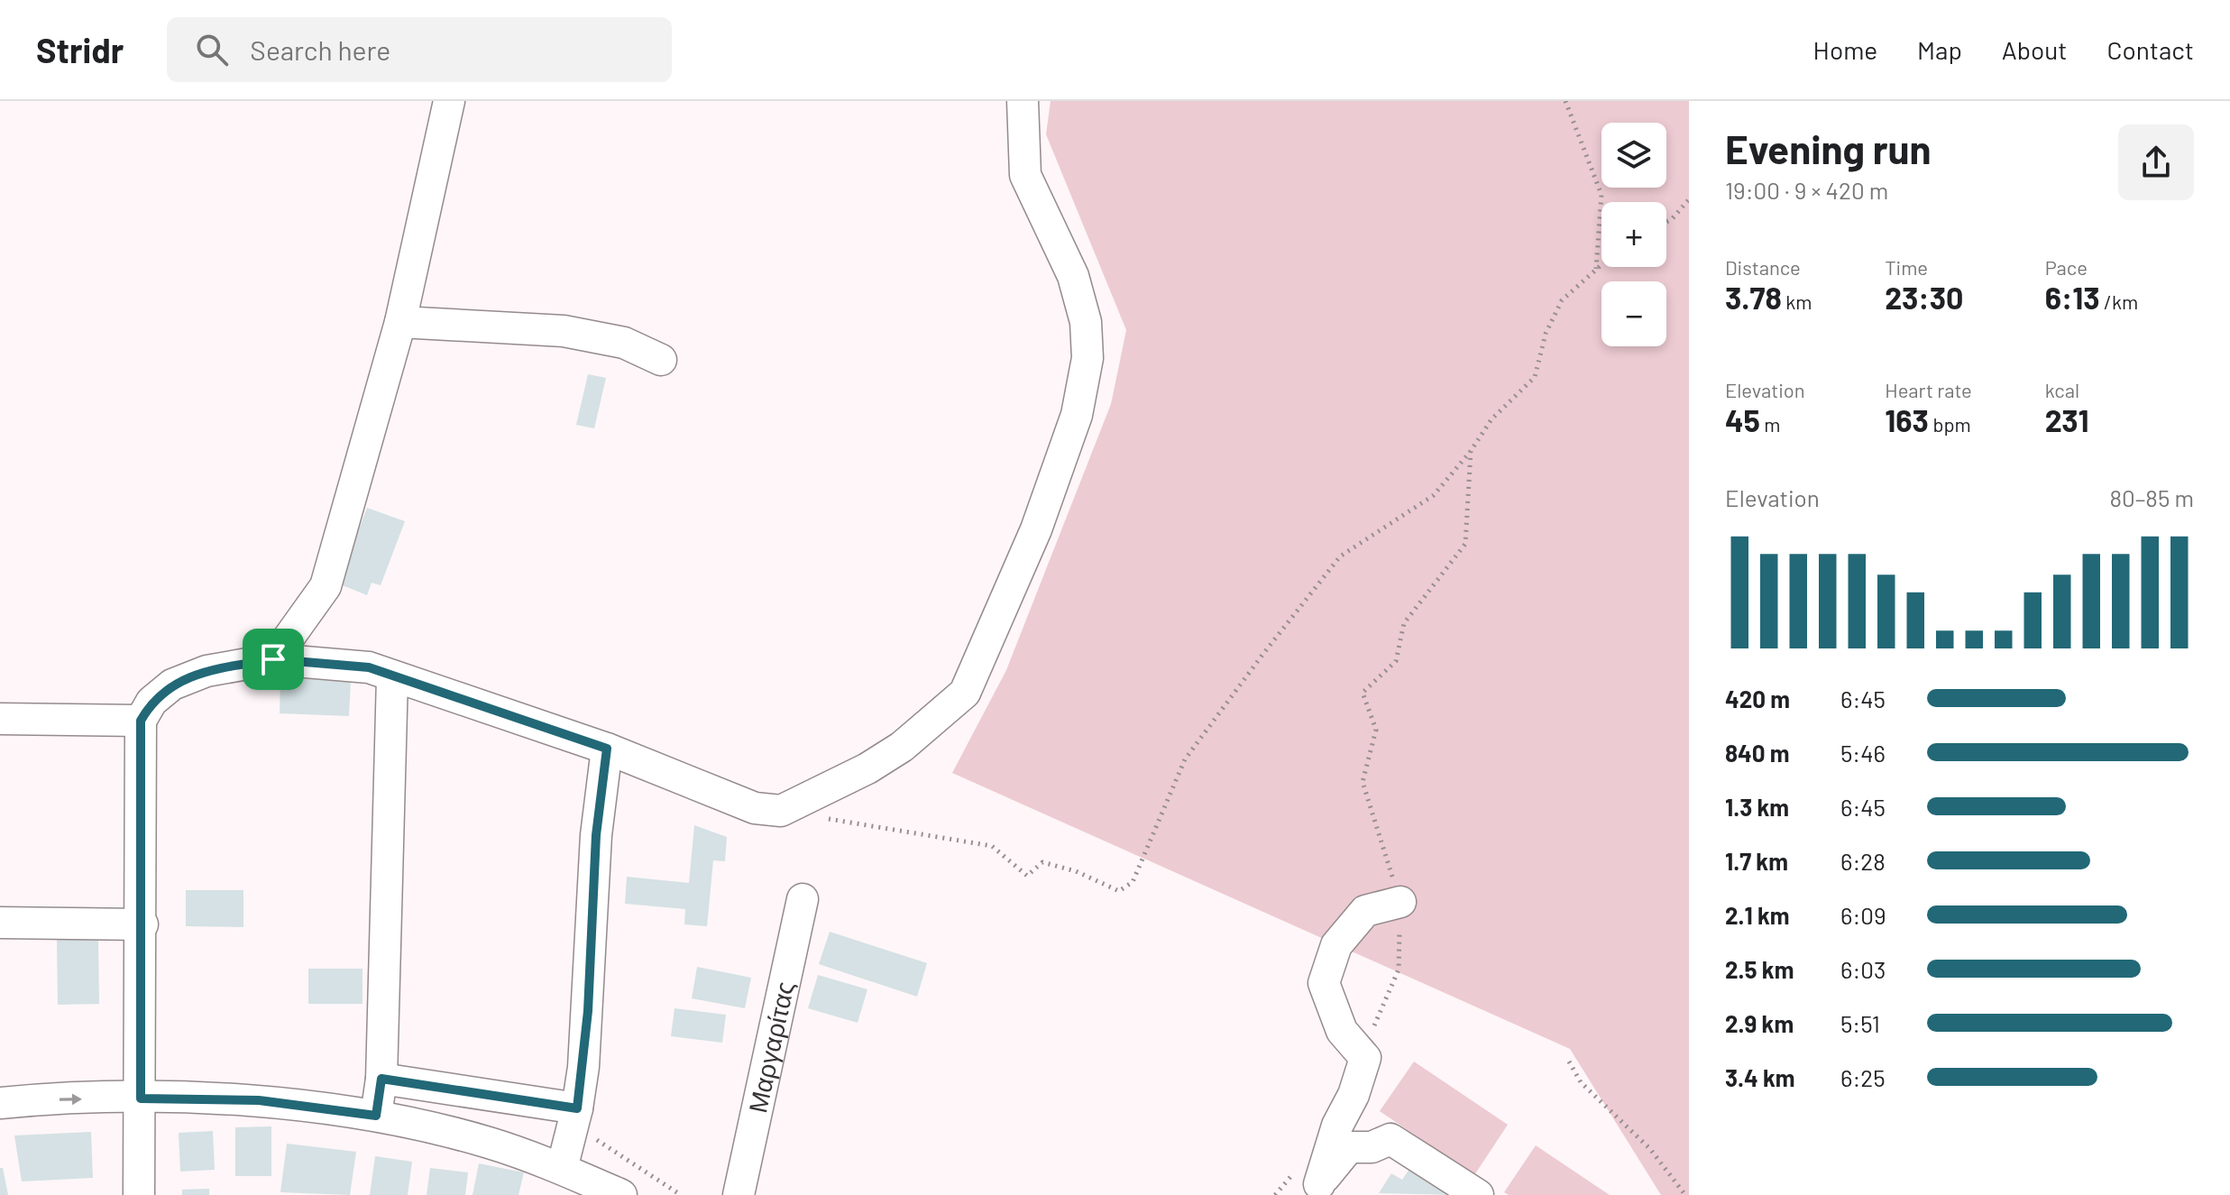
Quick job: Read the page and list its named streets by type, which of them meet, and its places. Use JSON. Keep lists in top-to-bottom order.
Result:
{
  "streets": {
    "street": ["Μαργαρίτας"]
  },
  "page": {
    "header": "Stridr",
    "search": "Search here",
    "nav": [
      "Home",
      "Map",
      "About",
      "Contact"
    ],
    "heading": ["Evening run", "19:00 · 9 × 420 m"],
    "map_buttons": ["+", "−"],
    "stats": [
      ["Distance", "3.78 km"],
      ["Time", "23:30"],
      ["Pace", "6:13 /km"],
      ["Elevation", "45 m"],
      ["Heart rate", "163 bpm"],
      ["kcal", "231"]
    ],
    "chart": ["Elevation", "80–85 m"],
    "list": [
      {
        "name": "420 m",
        "note": "6:45"
      },
      {
        "name": "840 m",
        "note": "5:46"
      },
      {
        "name": "1.3 km",
        "note": "6:45"
      },
      {
        "name": "1.7 km",
        "note": "6:28"
      },
      {
        "name": "2.1 km",
        "note": "6:09"
      },
      {
        "name": "2.5 km",
        "note": "6:03"
      },
      {
        "name": "2.9 km",
        "note": "5:51"
      },
      {
        "name": "3.4 km",
        "note": "6:25"
      }
    ]
  }
}
